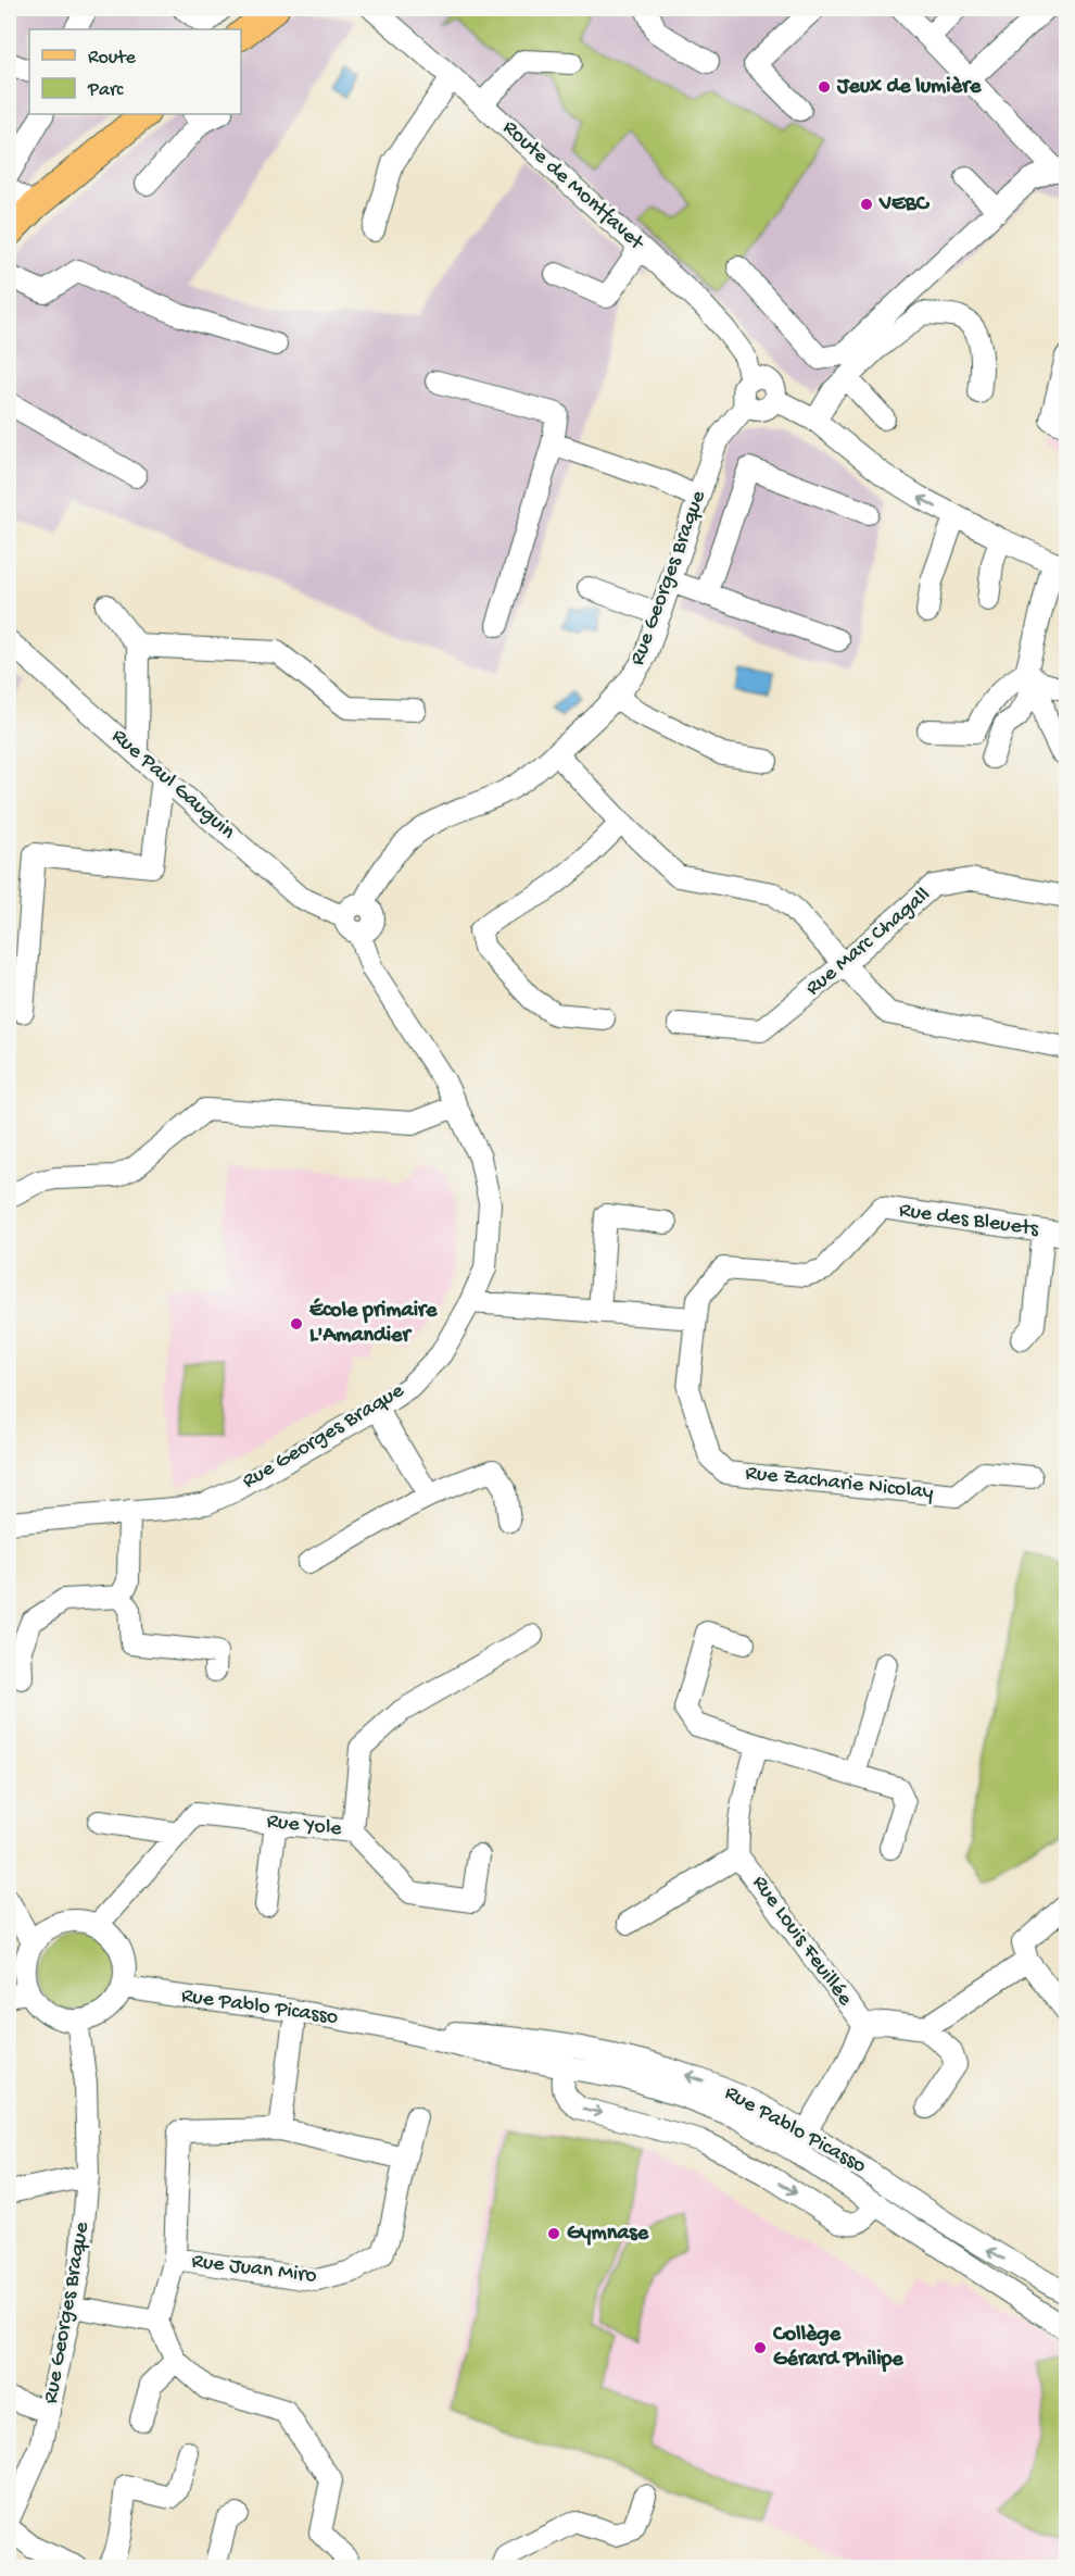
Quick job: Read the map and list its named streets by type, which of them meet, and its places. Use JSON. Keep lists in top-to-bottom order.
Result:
{
  "streets": {
    "street": [
      "Route de Montfavet",
      "Rue Georges Braque",
      "Rue Paul Gauguin",
      "Rue Marc Chagall",
      "Rue des Bleuets",
      "Rue Zacharie Nicolay",
      "Rue Yole",
      "Rue Louis Feuillée",
      "Rue Pablo Picasso",
      "Rue Juan Miro"
    ]
  },
  "crossings": [
    ["Route de Montfavet", "Rue Georges Braque"],
    ["Rue Georges Braque", "Rue Paul Gauguin"],
    ["Rue Georges Braque", "Rue Yole"],
    ["Rue Georges Braque", "Rue Pablo Picasso"],
    ["Rue des Bleuets", "Rue Zacharie Nicolay"],
    ["Rue Yole", "Rue Pablo Picasso"]
  ],
  "places": [
    "Jeux de lumière",
    "VEBC",
    "École primaire L'Amandier",
    "Gymnase",
    "Collège Gérard Philipe"
  ],
  "legend": ["Route", "Parc"]
}
